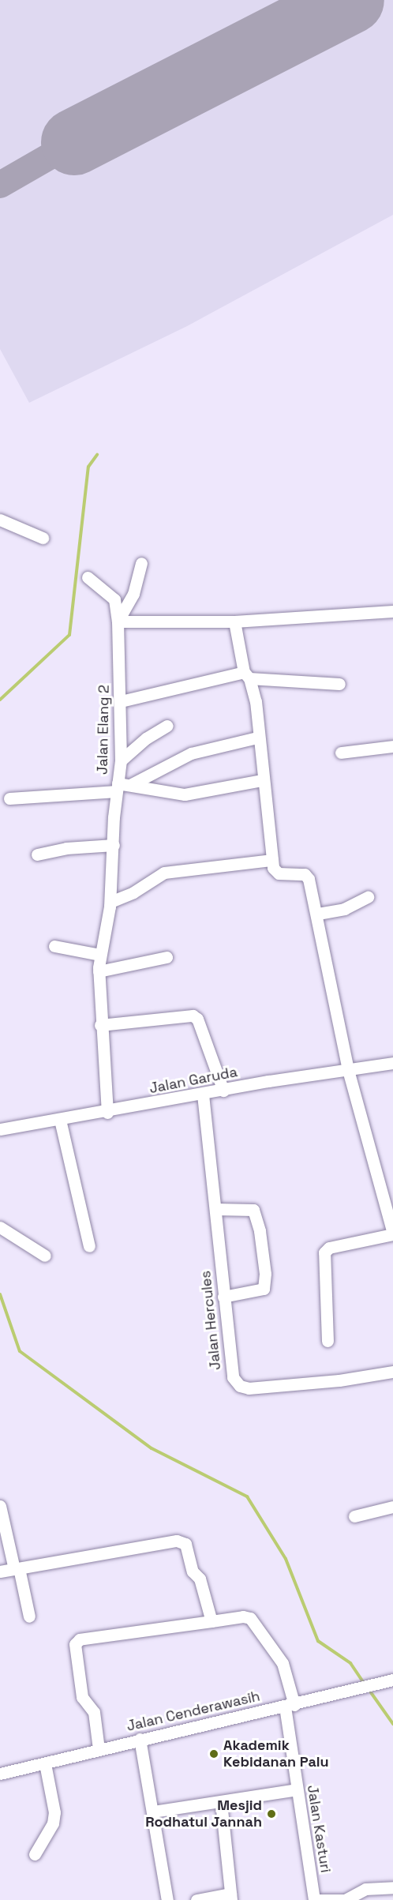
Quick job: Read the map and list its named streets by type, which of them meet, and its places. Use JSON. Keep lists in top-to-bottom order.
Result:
{
  "streets": {
    "street": [
      "Jalan Elang 2",
      "Jalan Garuda",
      "Jalan Hercules",
      "Jalan Cenderawasih",
      "Jalan Kasturi"
    ]
  },
  "crossings": [
    ["Jalan Elang 2", "Jalan Garuda"],
    ["Jalan Garuda", "Jalan Hercules"],
    ["Jalan Cenderawasih", "Jalan Kasturi"]
  ],
  "places": ["Akademik Kebidanan Palu", "Mesjid Rodhatul Jannah"]
}
